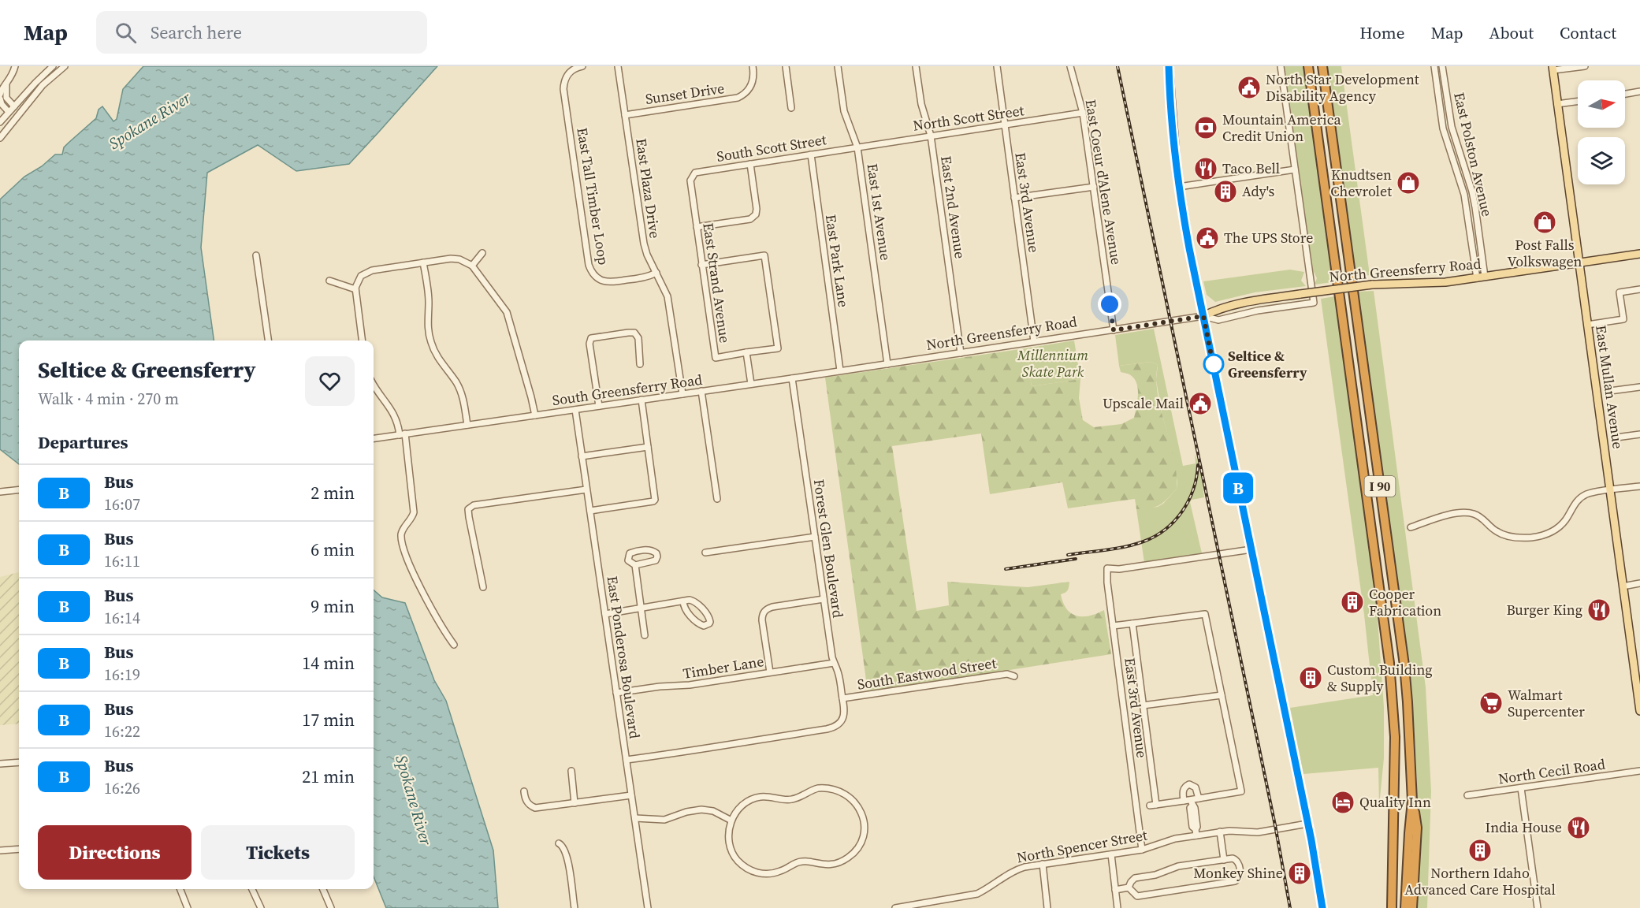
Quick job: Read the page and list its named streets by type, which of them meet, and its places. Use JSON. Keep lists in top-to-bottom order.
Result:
{
  "streets": {
    "highway": ["I 90"],
    "main road": ["North Greensferry Road", "East Mullan Avenue"],
    "street": [
      "Sunset Drive",
      "North Scott Street",
      "South Scott Street",
      "East Polston Avenue",
      "East Coeur d'Alene Avenue",
      "East Plaza Drive",
      "East Tall Timber Loop",
      "East 3rd Avenue",
      "East 2nd Avenue",
      "East 1st Avenue",
      "East Park Lane",
      "East Strand Avenue",
      "South Greensferry Road",
      "Forest Glen Boulevard",
      "East Ponderosa Boulevard",
      "Timber Lane",
      "South Eastwood Street",
      "North Cecil Road",
      "North Spencer Street"
    ]
  },
  "crossings": [
    ["Sunset Drive", "East Plaza Drive"],
    ["North Scott Street", "South Scott Street"],
    ["North Scott Street", "East Coeur d'Alene Avenue"],
    ["North Scott Street", "East 3rd Avenue"],
    ["North Scott Street", "East 2nd Avenue"],
    ["North Scott Street", "East 1st Avenue"],
    ["South Scott Street", "East 1st Avenue"],
    ["South Scott Street", "East Park Lane"],
    ["South Scott Street", "East Strand Avenue"],
    ["East Polston Avenue", "North Greensferry Road"],
    ["East Coeur d'Alene Avenue", "North Greensferry Road"],
    ["East Plaza Drive", "East Tall Timber Loop"],
    ["East Plaza Drive", "South Greensferry Road"],
    ["East 3rd Avenue", "North Greensferry Road"],
    ["East 3rd Avenue", "North Spencer Street"],
    ["East 2nd Avenue", "North Greensferry Road"],
    ["East 1st Avenue", "North Greensferry Road"],
    ["East 1st Avenue", "South Greensferry Road"],
    ["East Park Lane", "South Greensferry Road"],
    ["North Greensferry Road", "East Mullan Avenue"],
    ["North Greensferry Road", "South Greensferry Road"],
    ["East Strand Avenue", "South Greensferry Road"],
    ["South Greensferry Road", "Forest Glen Boulevard"],
    ["South Greensferry Road", "East Ponderosa Boulevard"],
    ["Forest Glen Boulevard", "East Ponderosa Boulevard"],
    ["Forest Glen Boulevard", "Timber Lane"],
    ["Forest Glen Boulevard", "South Eastwood Street"],
    ["East Ponderosa Boulevard", "Timber Lane"]
  ],
  "water": ["Spokane River"],
  "parks": ["Millennium Skate Park"],
  "places": {
    "public building": ["North Star Development Disability Agency", "The UPS Store", "Upscale Mail"],
    "bank": ["Mountain America Credit Union"],
    "restaurant": ["Taco Bell", "Burger King", "India House"],
    "shop": ["Knudtsen Chevrolet", "Post Falls Volkswagen"],
    "building": [
      "Ady's",
      "Cooper Fabrication",
      "Custom Building & Supply",
      "Northern Idaho Advanced Care Hospital",
      "Monkey Shine"
    ],
    "other": ["Seltice & Greensferry"],
    "supermarket": ["Walmart Supercenter"],
    "hotel": ["Quality Inn"]
  },
  "lines": ["bus line B"],
  "north": "right",
  "page": {
    "header": "Map",
    "search": "Search here",
    "nav": [
      "Home",
      "Map",
      "About",
      "Contact"
    ],
    "on_map": "B",
    "heading": [
      ["Seltice & Greensferry", "Walk · 4 min · 270 m"],
      "Departures"
    ],
    "list": [
      {
        "mark": "B",
        "name": "Bus",
        "note": "16:07",
        "value": "2 min"
      },
      {
        "mark": "B",
        "name": "Bus",
        "note": "16:11",
        "value": "6 min"
      },
      {
        "mark": "B",
        "name": "Bus",
        "note": "16:14",
        "value": "9 min"
      },
      {
        "mark": "B",
        "name": "Bus",
        "note": "16:19",
        "value": "14 min"
      },
      {
        "mark": "B",
        "name": "Bus",
        "note": "16:22",
        "value": "17 min"
      },
      {
        "mark": "B",
        "name": "Bus",
        "note": "16:26",
        "value": "21 min"
      }
    ],
    "buttons": ["Directions", "Tickets"]
  }
}
